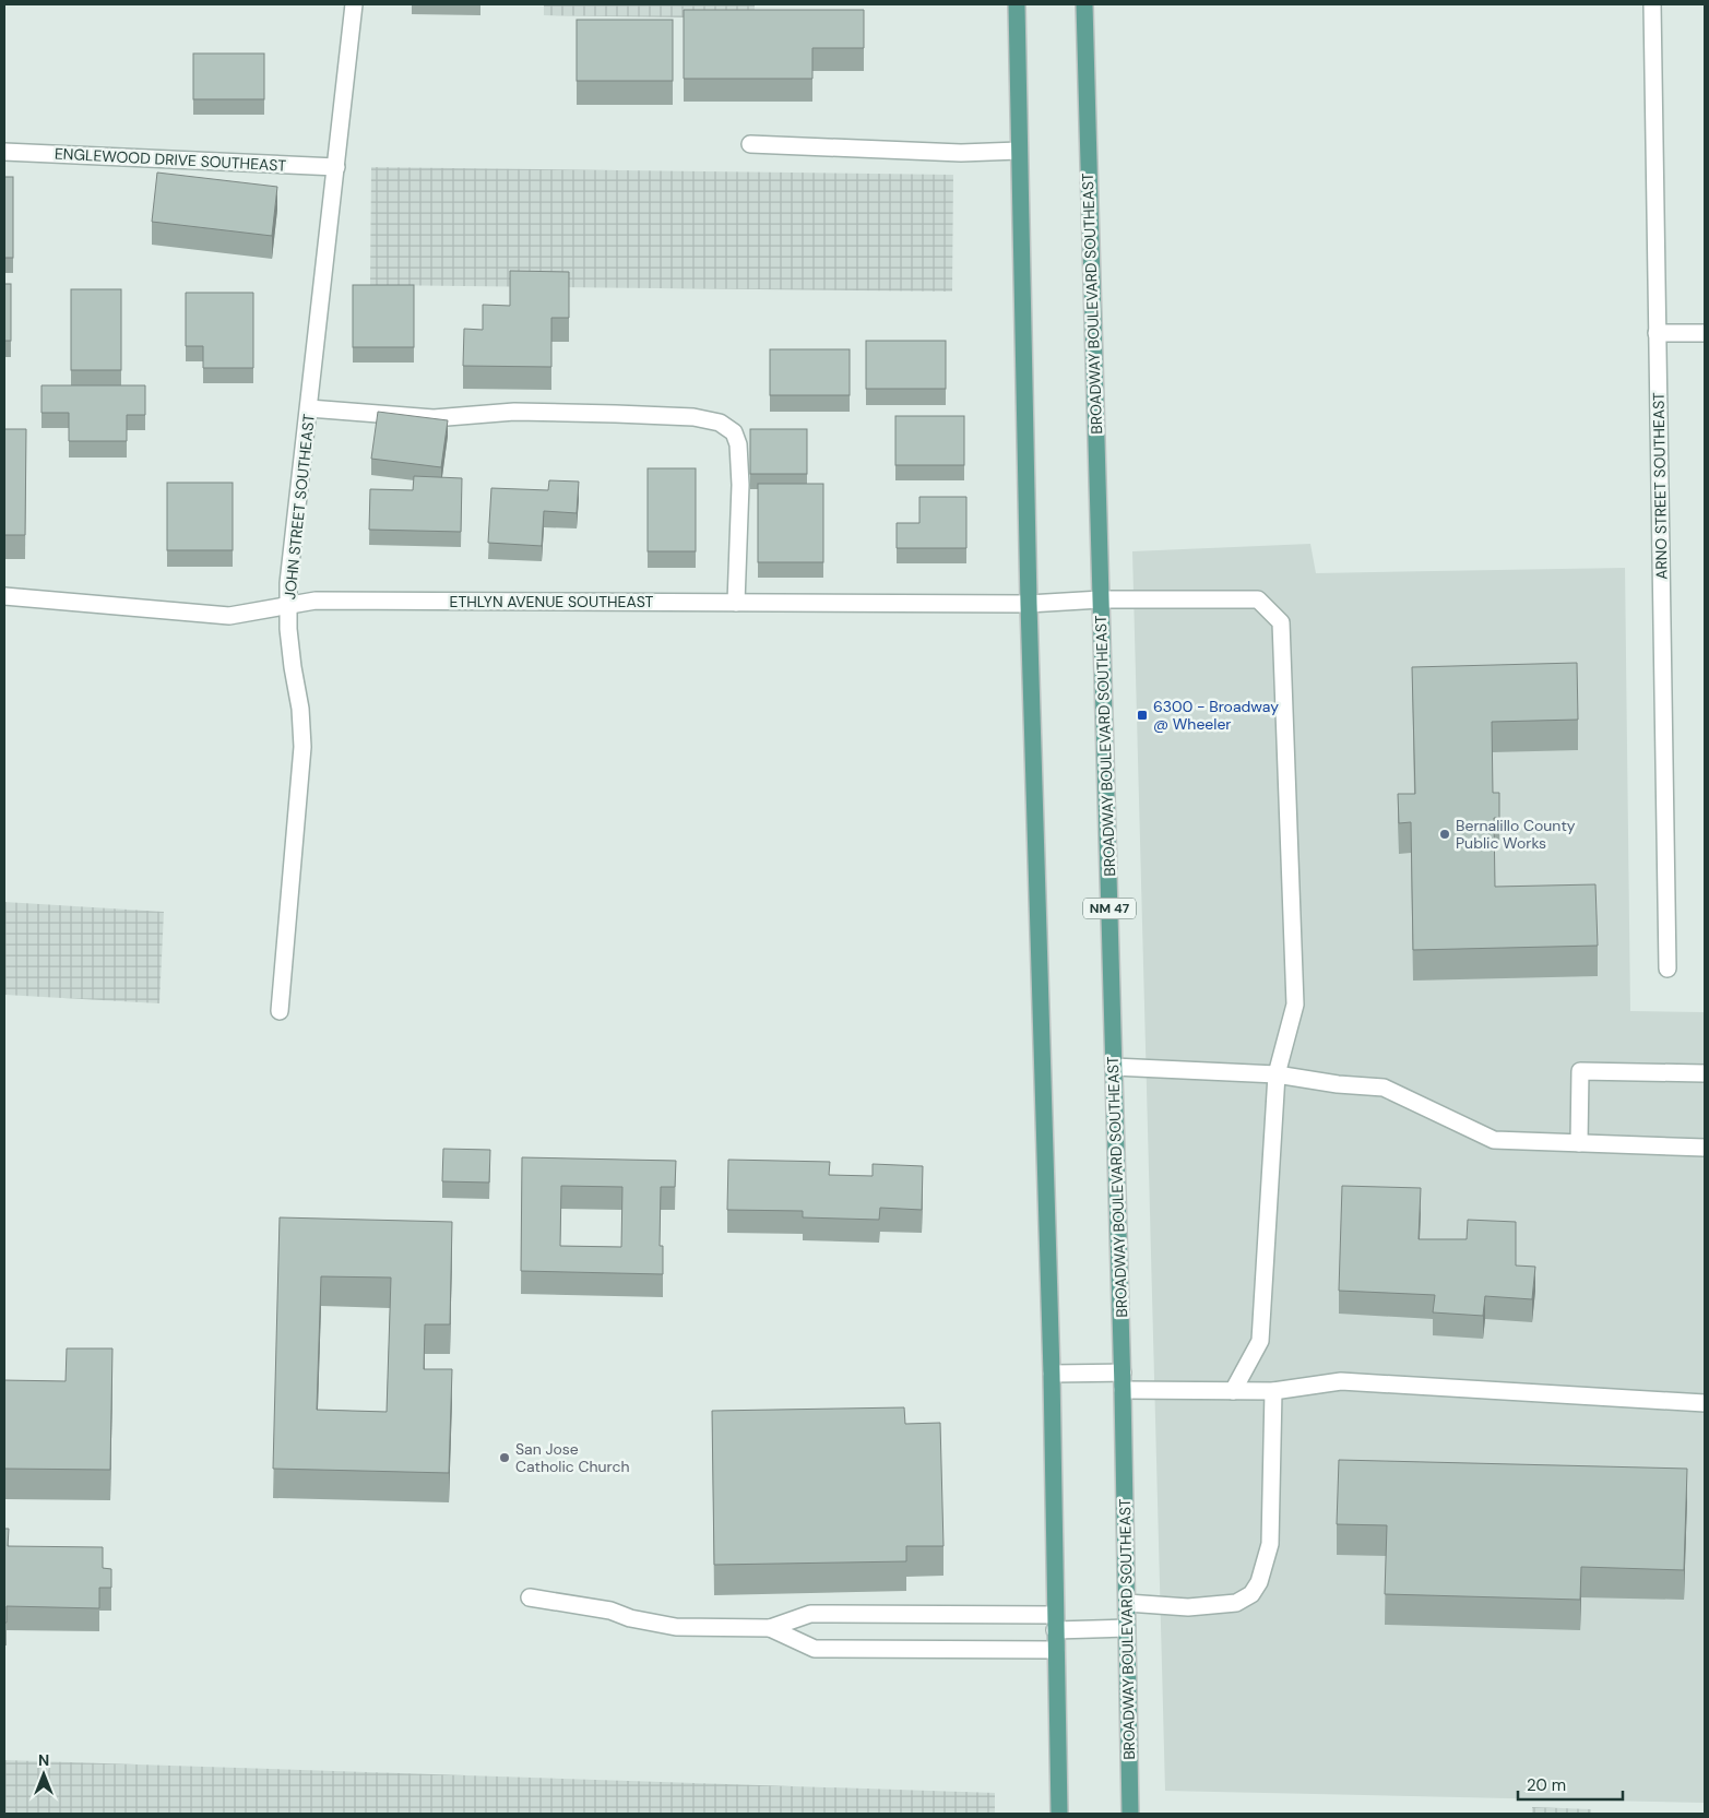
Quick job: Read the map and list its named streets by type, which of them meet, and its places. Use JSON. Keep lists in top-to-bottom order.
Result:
{
  "streets": {
    "main road": ["BROADWAY BOULEVARD SOUTHEAST", "NM 47"],
    "street": [
      "ENGLEWOOD DRIVE SOUTHEAST",
      "ARNO STREET SOUTHEAST",
      "JOHN STREET SOUTHEAST",
      "ETHLYN AVENUE SOUTHEAST"
    ]
  },
  "crossings": [
    ["ENGLEWOOD DRIVE SOUTHEAST", "JOHN STREET SOUTHEAST"],
    ["BROADWAY BOULEVARD SOUTHEAST", "ETHLYN AVENUE SOUTHEAST"],
    ["JOHN STREET SOUTHEAST", "ETHLYN AVENUE SOUTHEAST"]
  ],
  "places": {
    "transit": ["6300 - Broadway @ Wheeler"],
    "other": ["Bernalillo County Public Works", "San Jose Catholic Church"]
  },
  "scale_bar": "20 m",
  "north": "top"
}
